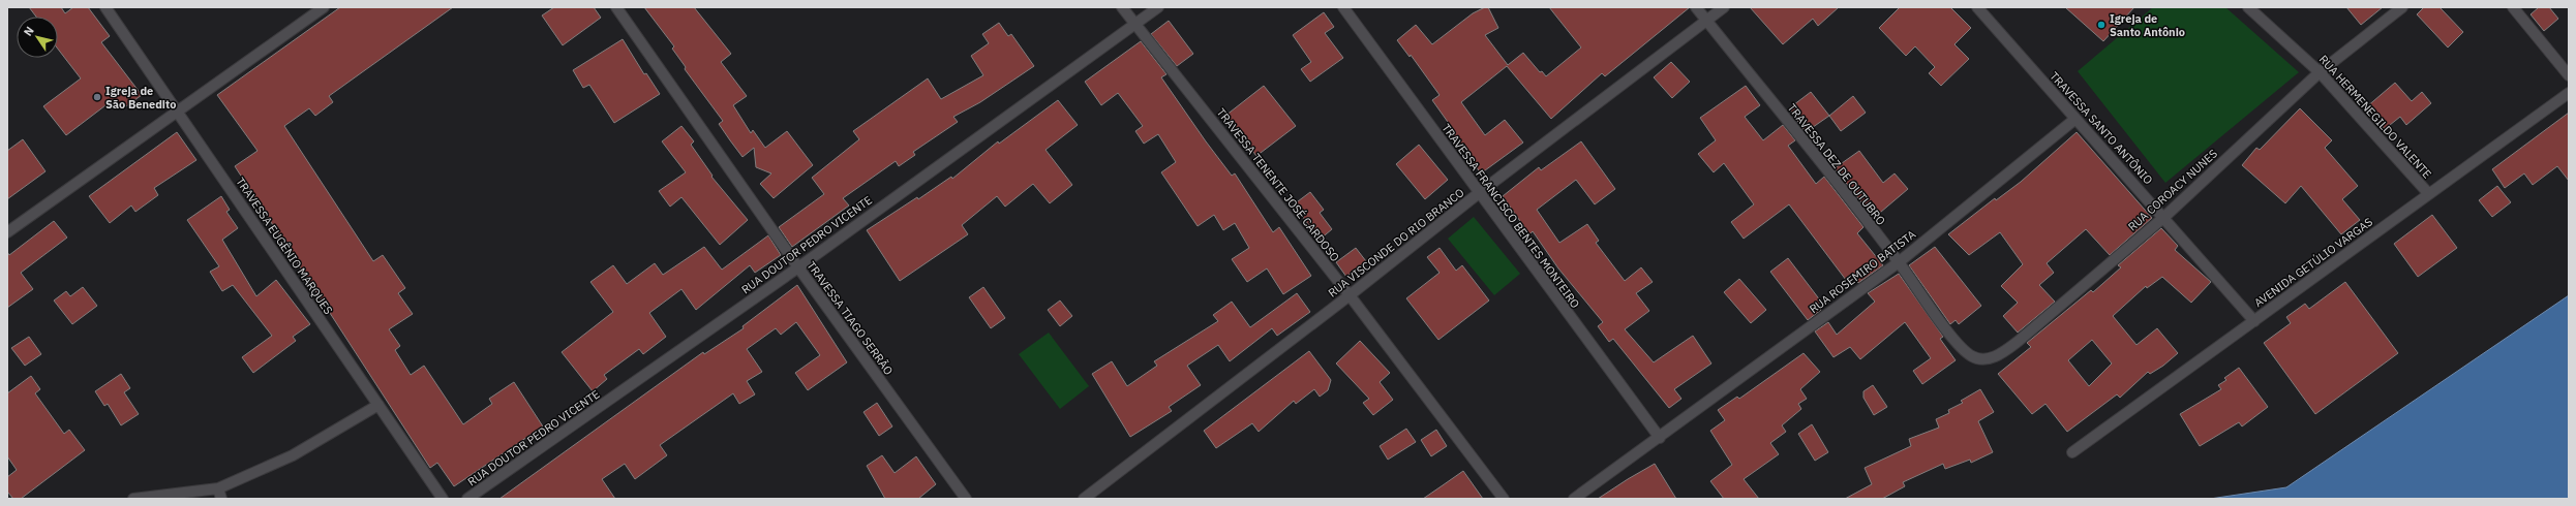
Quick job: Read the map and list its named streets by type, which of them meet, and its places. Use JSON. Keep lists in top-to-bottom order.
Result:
{
  "streets": {
    "street": [
      "RUA HERMENEGILDO VALENTE",
      "TRAVESSA SANTO ANTÔNIO",
      "TRAVESSA DEZ DE OUTUBRO",
      "TRAVESSA TENENTE JOSÉ CARDOSO",
      "RUA COROACY NUNES",
      "TRAVESSA FRANCISCO BENTES MONTEIRO",
      "RUA VISCONDE DO RIO BRANCO",
      "RUA DOUTOR PEDRO VICENTE",
      "TRAVESSA EUGÊNIO MARQUES",
      "AVENIDA GETÚLIO VARGAS",
      "RUA ROSEMIRO BATISTA",
      "TRAVESSA TIAGO SERRÃO"
    ]
  },
  "crossings": [
    ["RUA HERMENEGILDO VALENTE", "RUA COROACY NUNES"],
    ["RUA HERMENEGILDO VALENTE", "AVENIDA GETÚLIO VARGAS"],
    ["TRAVESSA SANTO ANTÔNIO", "RUA COROACY NUNES"],
    ["TRAVESSA SANTO ANTÔNIO", "AVENIDA GETÚLIO VARGAS"],
    ["TRAVESSA SANTO ANTÔNIO", "RUA ROSEMIRO BATISTA"],
    ["TRAVESSA DEZ DE OUTUBRO", "RUA COROACY NUNES"],
    ["TRAVESSA DEZ DE OUTUBRO", "RUA VISCONDE DO RIO BRANCO"],
    ["TRAVESSA DEZ DE OUTUBRO", "RUA ROSEMIRO BATISTA"],
    ["TRAVESSA TENENTE JOSÉ CARDOSO", "RUA VISCONDE DO RIO BRANCO"],
    ["TRAVESSA TENENTE JOSÉ CARDOSO", "RUA DOUTOR PEDRO VICENTE"],
    ["TRAVESSA FRANCISCO BENTES MONTEIRO", "RUA VISCONDE DO RIO BRANCO"],
    ["TRAVESSA FRANCISCO BENTES MONTEIRO", "RUA ROSEMIRO BATISTA"],
    ["RUA DOUTOR PEDRO VICENTE", "TRAVESSA TIAGO SERRÃO"]
  ],
  "places": ["Igreja de Santo Antônio", "Igreja de São Benedito"],
  "north": "top left"
}
